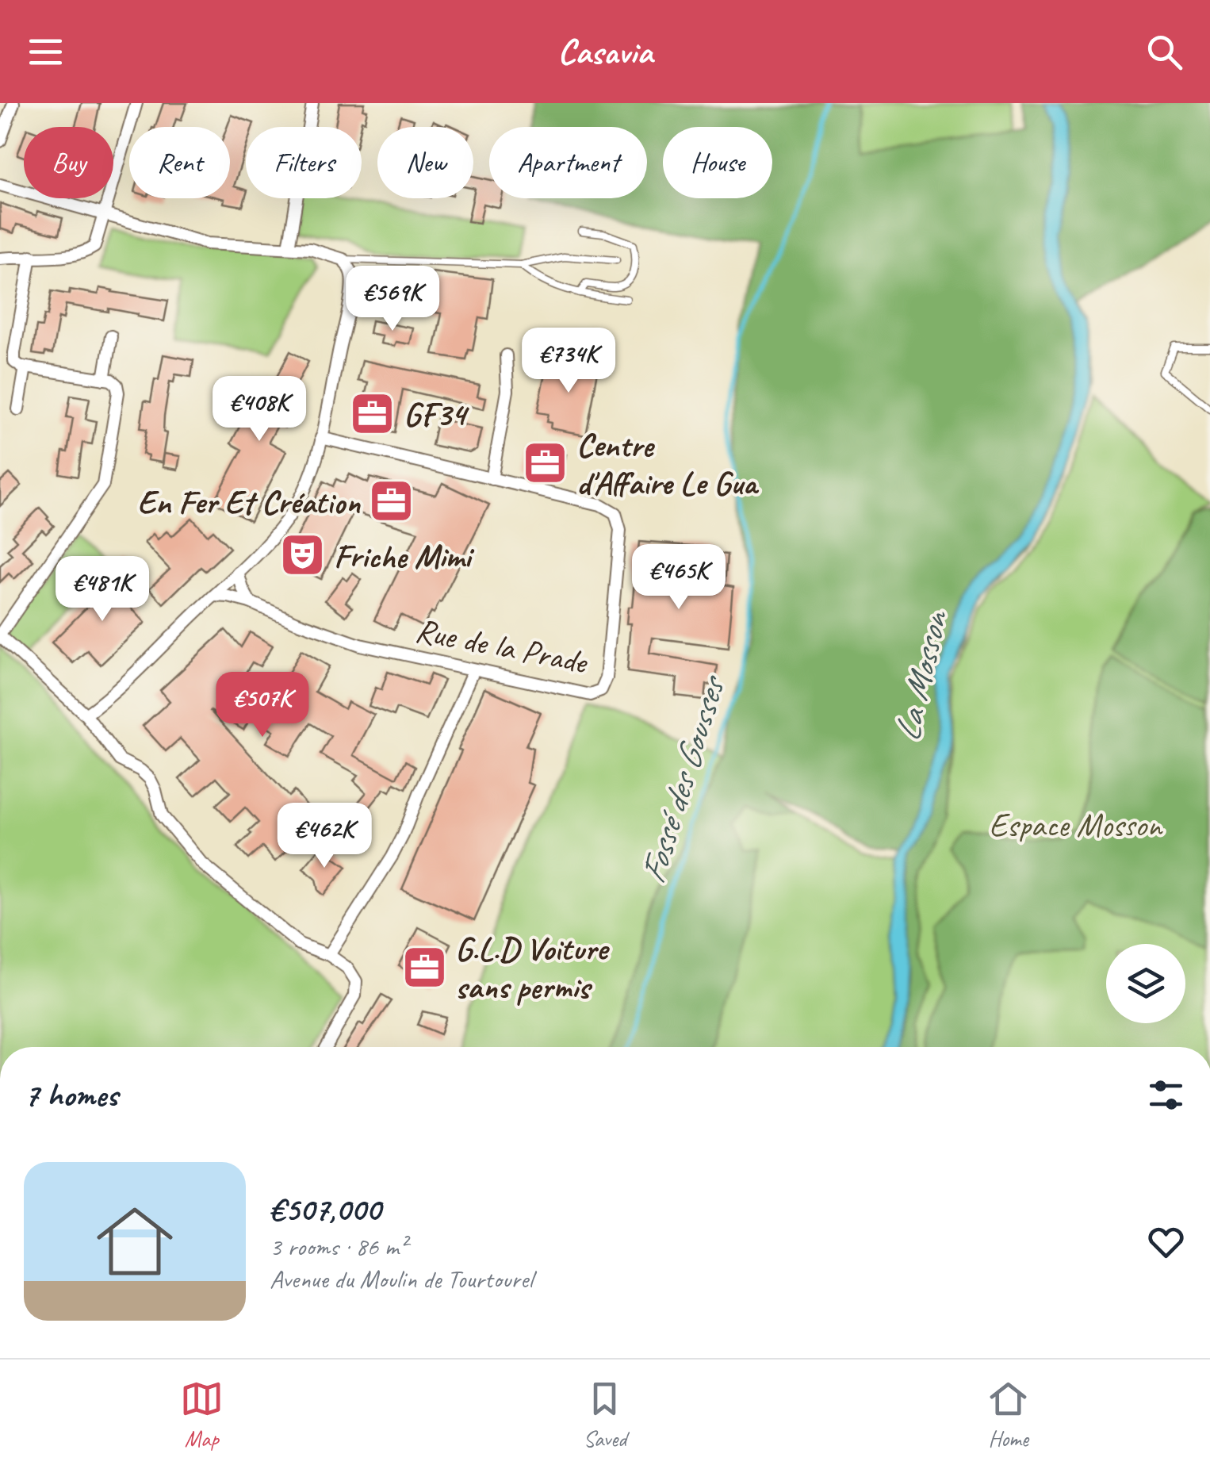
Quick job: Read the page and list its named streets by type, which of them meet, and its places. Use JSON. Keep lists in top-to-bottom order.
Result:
{
  "streets": {
    "street": ["Rue de la Prade"]
  },
  "water": ["La Mosson", "Fossé des Gousses"],
  "parks": ["Espace Mosson"],
  "places": {
    "office": [
      "GF34",
      "Centre d'Affaire Le Gua",
      "En Fer Et Création",
      "G.L.D Voiture sans permis"
    ],
    "theatre": ["Friche Mimi"]
  },
  "page": {
    "header": "Casavia",
    "chip": [
      "Buy",
      "Rent",
      "Filters",
      "New",
      "Apartment",
      "House"
    ],
    "price": [
      "€569K",
      "€734K",
      "€408K",
      "€465K",
      "€481K",
      "€507K",
      "€462K"
    ],
    "heading": "7 homes",
    "list": [
      {
        "name": "€507,000",
        "note": "3 rooms · 86 m² · Avenue du Moulin de Tourtourel"
      }
    ],
    "tabs": ["Map", "Saved", "Home"]
  }
}
